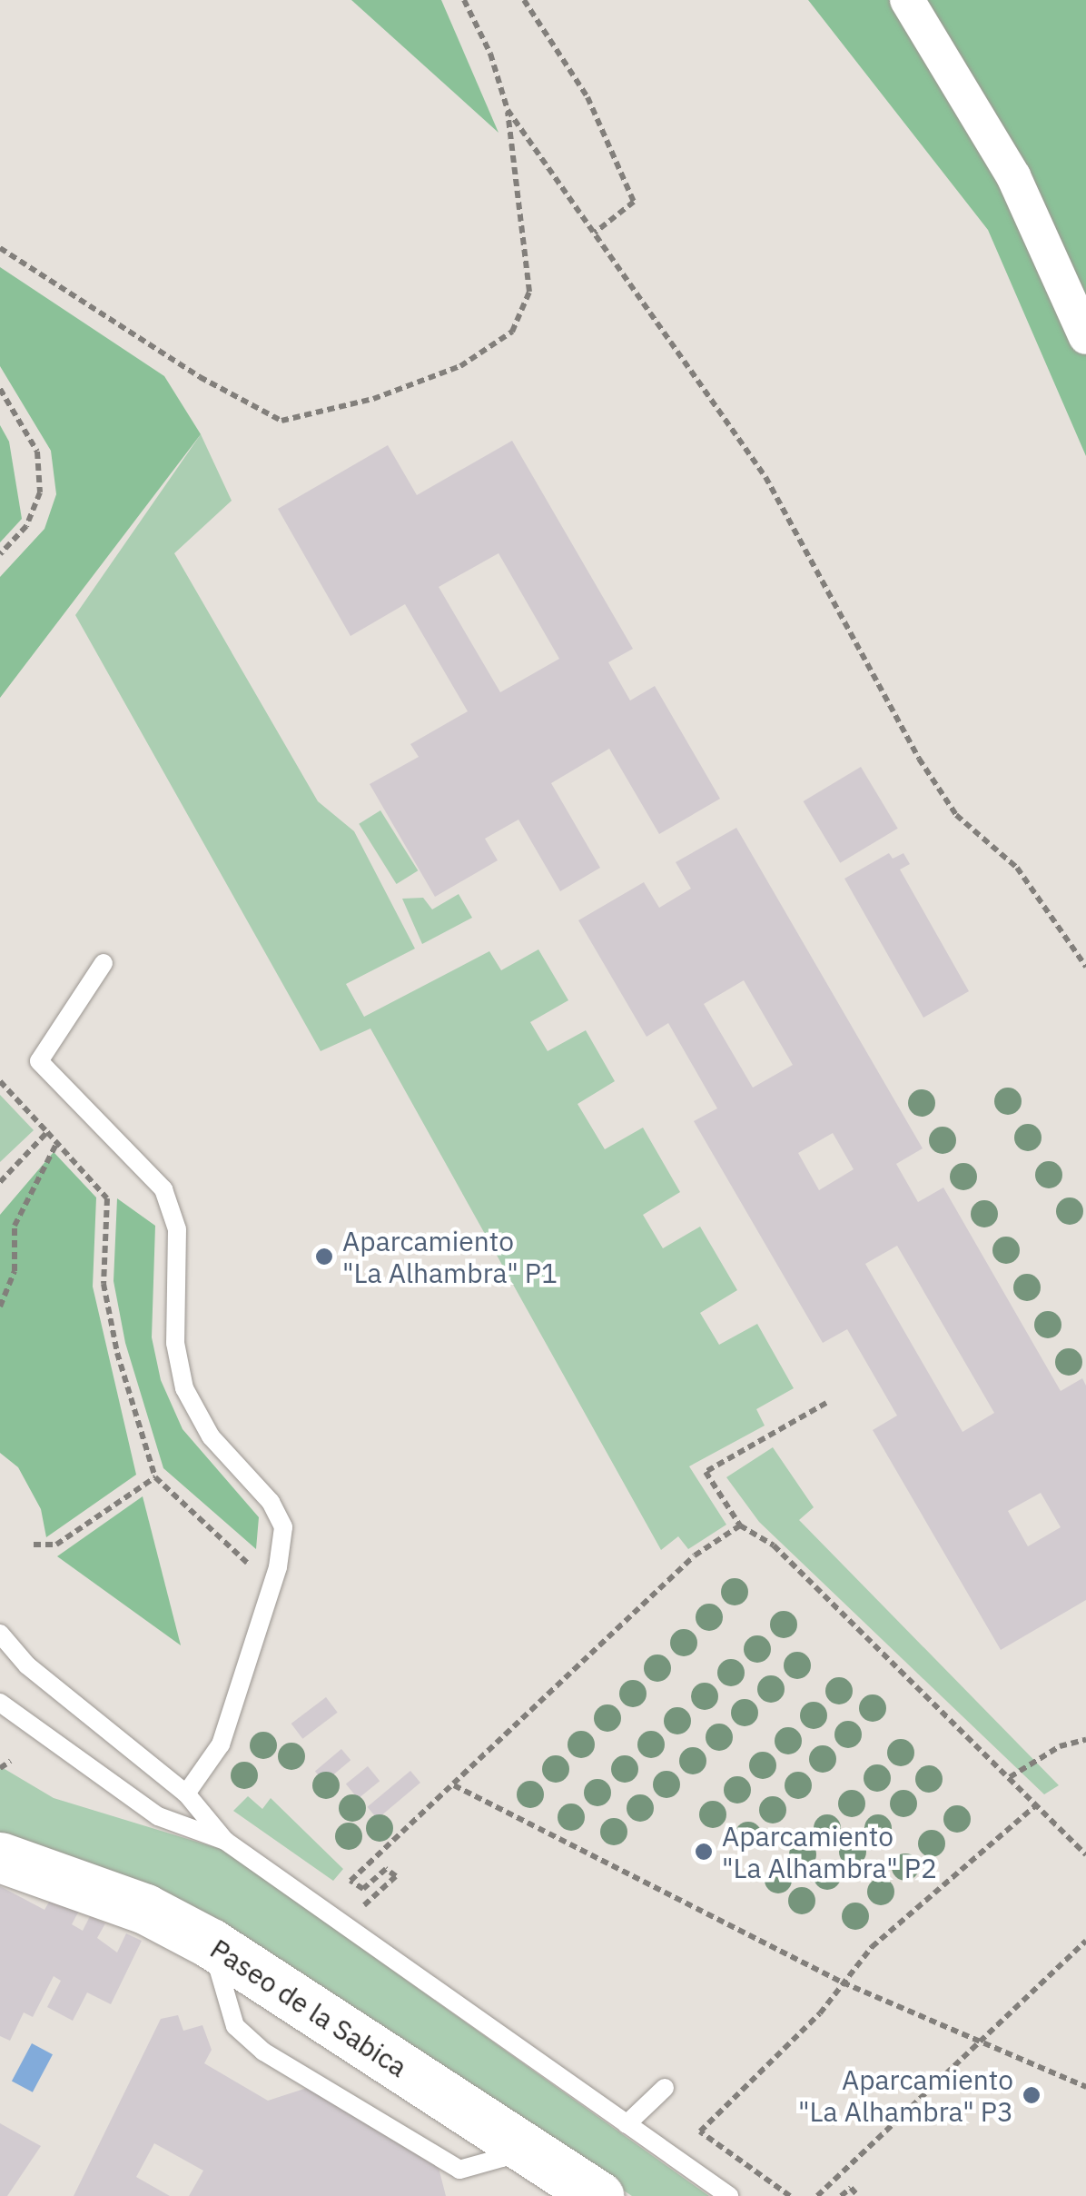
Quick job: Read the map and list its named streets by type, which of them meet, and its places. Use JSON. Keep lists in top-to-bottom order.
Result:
{
  "streets": {
    "street": ["Paseo de la Sabica"]
  },
  "places": ["Aparcamiento \"La Alhambra\" P1", "Aparcamiento \"La Alhambra\" P2", "Aparcamiento \"La Alhambra\" P3"]
}
